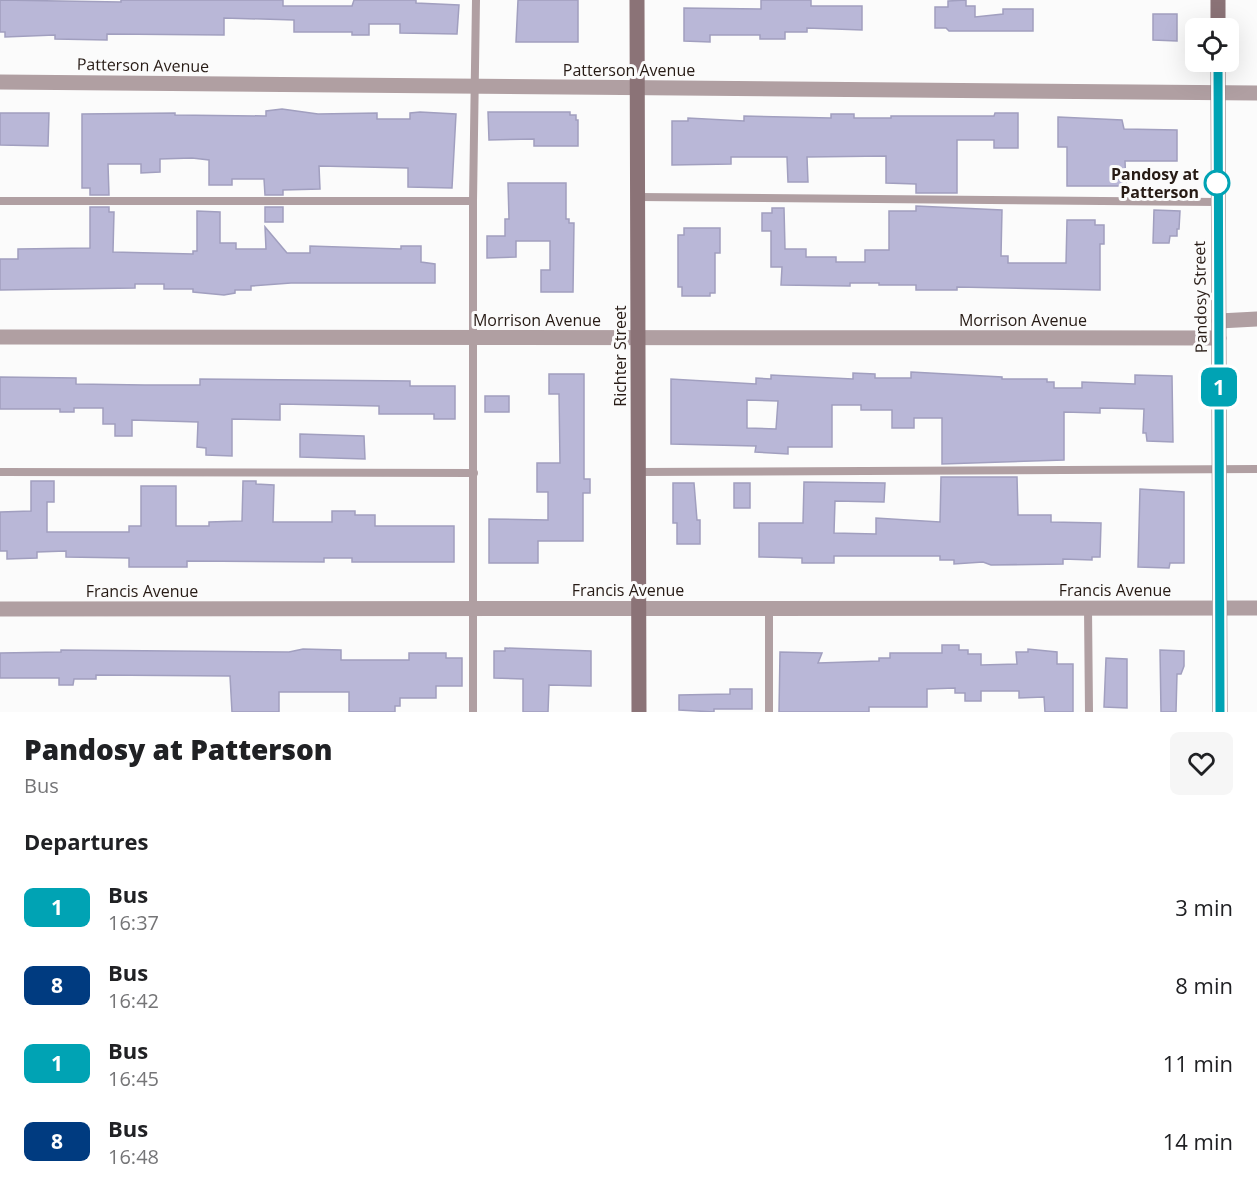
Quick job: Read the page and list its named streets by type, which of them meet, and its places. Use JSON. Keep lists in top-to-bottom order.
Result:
{
  "streets": {
    "main road": ["Pandosy Street", "Richter Street"],
    "street": ["Patterson Avenue", "Morrison Avenue", "Francis Avenue"]
  },
  "crossings": [
    ["Patterson Avenue", "Pandosy Street"],
    ["Patterson Avenue", "Richter Street"],
    ["Pandosy Street", "Morrison Avenue"],
    ["Pandosy Street", "Francis Avenue"],
    ["Morrison Avenue", "Richter Street"],
    ["Richter Street", "Francis Avenue"]
  ],
  "places": ["Pandosy at Patterson"],
  "lines": ["bus line 1"],
  "page": {
    "on_map": "1",
    "heading": [
      ["Pandosy at Patterson", "Bus"],
      "Departures"
    ],
    "list": [
      {
        "mark": "1",
        "name": "Bus",
        "note": "16:37",
        "value": "3 min"
      },
      {
        "mark": "8",
        "name": "Bus",
        "note": "16:42",
        "value": "8 min"
      },
      {
        "mark": "1",
        "name": "Bus",
        "note": "16:45",
        "value": "11 min"
      },
      {
        "mark": "8",
        "name": "Bus",
        "note": "16:48",
        "value": "14 min"
      }
    ]
  }
}
